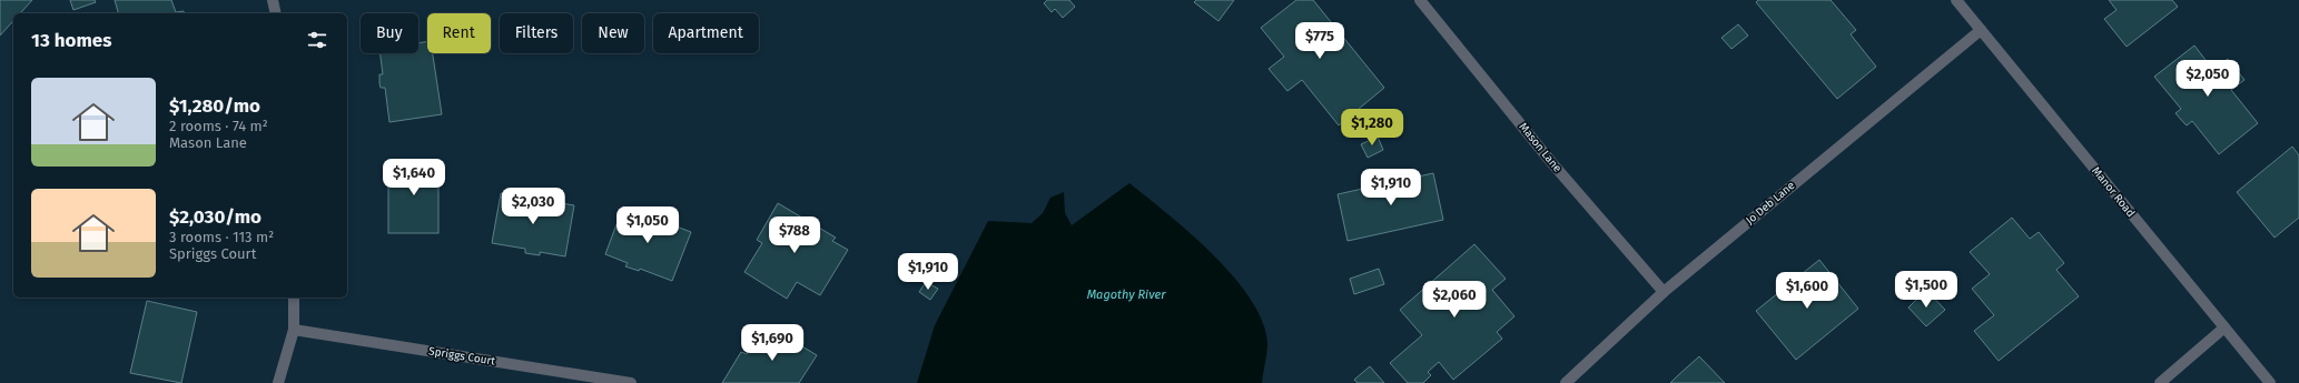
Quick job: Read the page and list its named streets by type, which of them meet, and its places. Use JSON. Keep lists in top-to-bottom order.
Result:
{
  "streets": {
    "street": [
      "Mason Lane",
      "Manor Road",
      "Jo Deb Lane",
      "Spriggs Court"
    ]
  },
  "crossings": [
    ["Mason Lane", "Jo Deb Lane"],
    ["Manor Road", "Jo Deb Lane"]
  ],
  "water": ["Magothy River"],
  "page": {
    "chip": [
      "Buy",
      "Rent",
      "Filters",
      "New",
      "Apartment"
    ],
    "heading": "13 homes",
    "price": [
      "$775",
      "$2,050",
      "$1,280",
      "$1,640",
      "$1,910",
      "$2,030",
      "$1,050",
      "$788",
      "$1,910",
      "$1,500",
      "$1,600",
      "$2,060",
      "$1,690"
    ],
    "list": [
      {
        "name": "$1,280/mo",
        "note": "2 rooms · 74 m² · Mason Lane"
      },
      {
        "name": "$2,030/mo",
        "note": "3 rooms · 113 m² · Spriggs Court"
      }
    ]
  }
}
